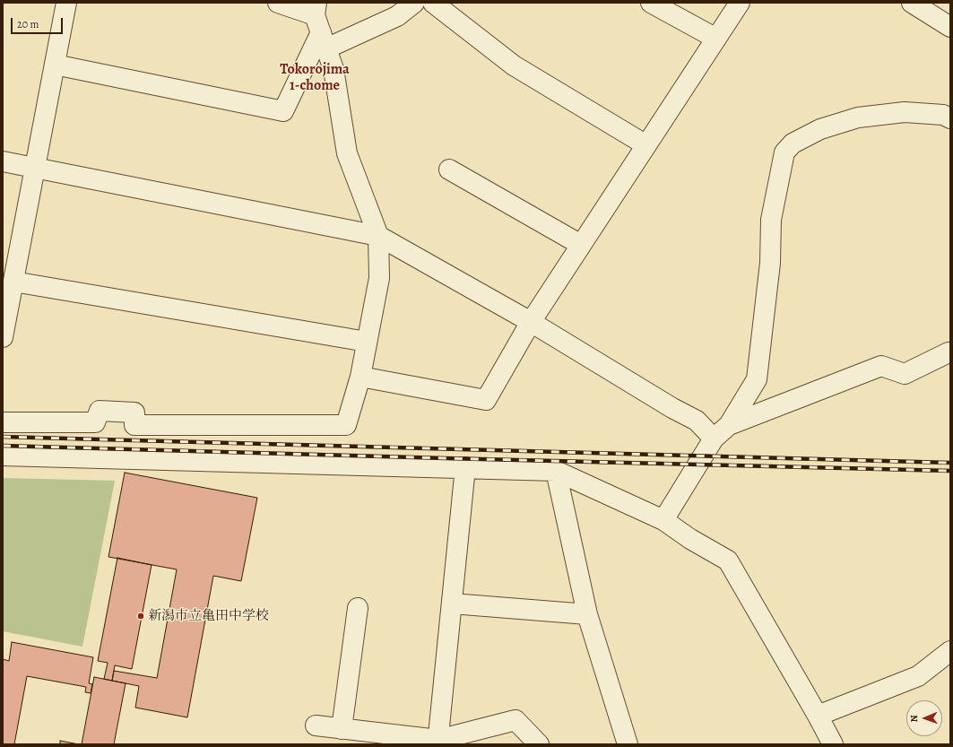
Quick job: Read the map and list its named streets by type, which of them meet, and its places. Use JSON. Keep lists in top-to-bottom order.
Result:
{
  "districts": ["Tokorojima 1-chome"],
  "places": ["新潟市立亀田中学校"],
  "scale_bar": "20 m",
  "north": "left"
}
